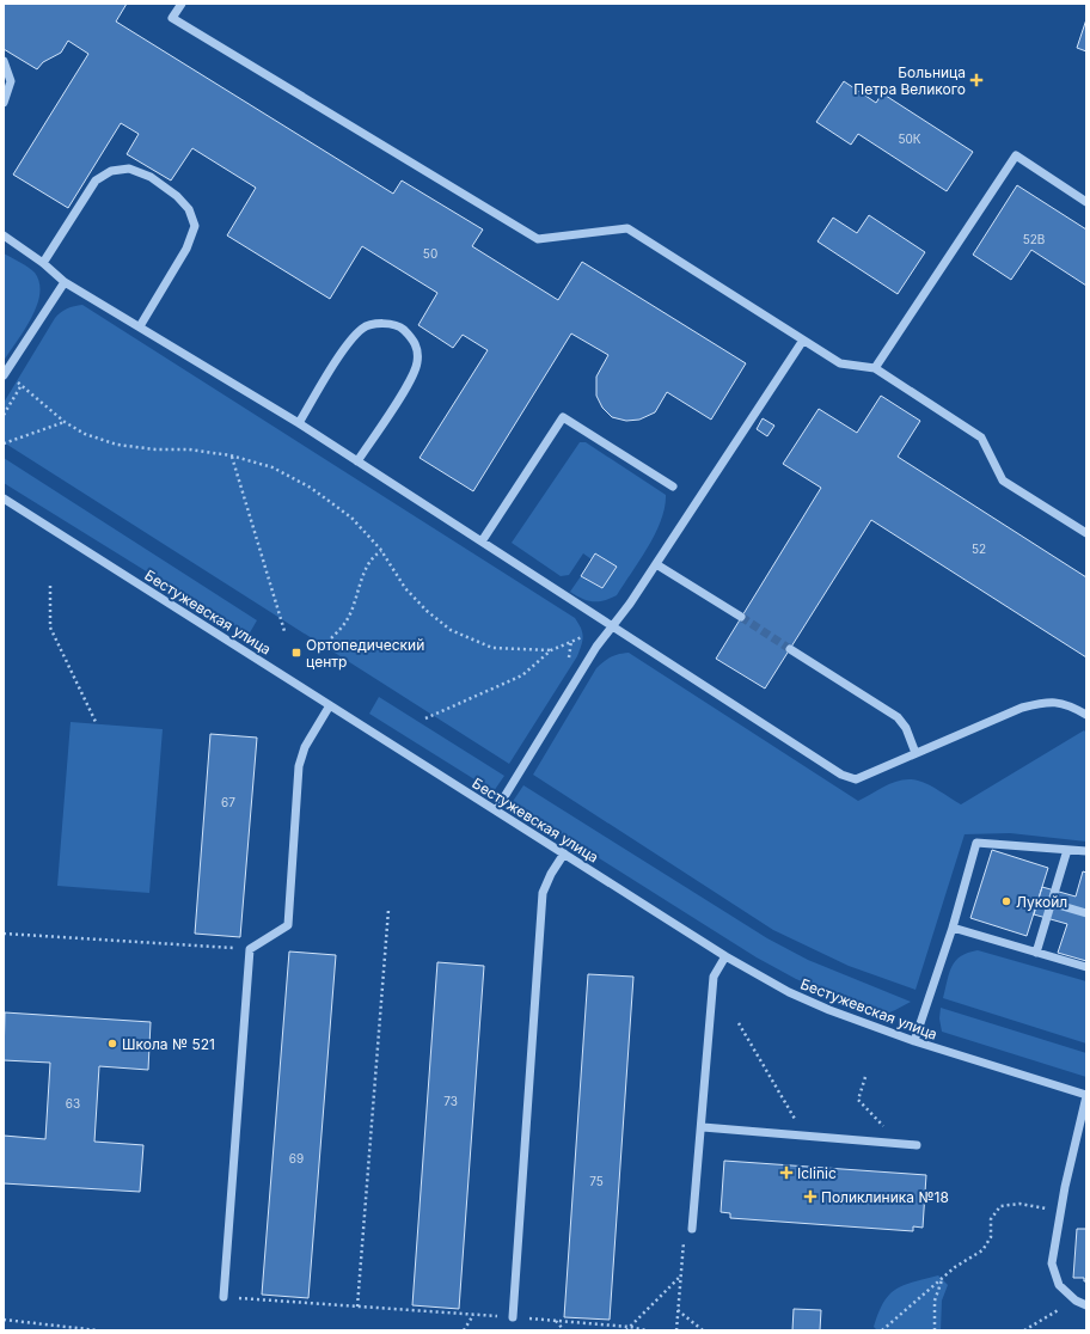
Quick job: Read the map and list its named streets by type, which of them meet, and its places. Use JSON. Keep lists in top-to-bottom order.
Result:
{
  "streets": {
    "street": ["Бестужевская улица"]
  },
  "places": {
    "health": ["Больница Петра Великого", "Iclinic", "Поликлиника №18"],
    "transit": ["Ортопедический центр"],
    "other": ["Лукойл", "Школа № 521"]
  },
  "house_numbers": [
    "50К",
    "52В",
    "50",
    "52",
    "67",
    "73",
    "63",
    "69",
    "75"
  ]
}
